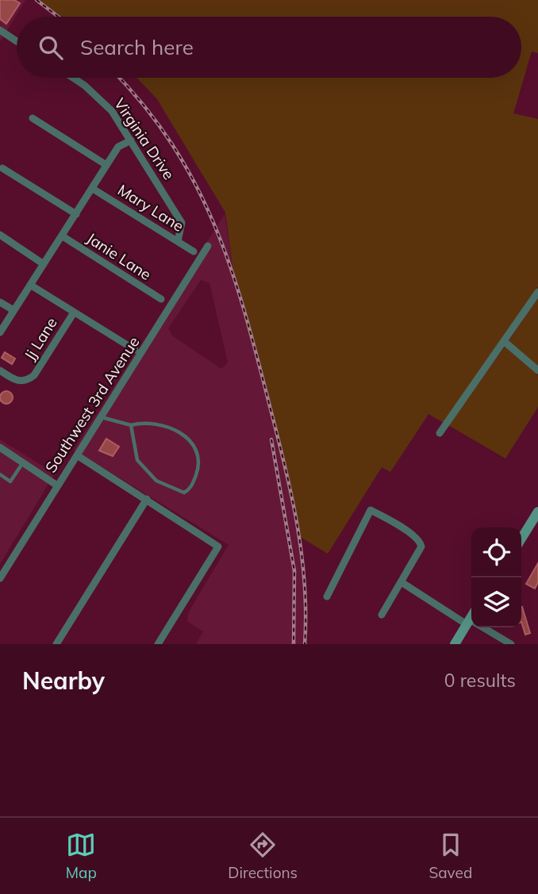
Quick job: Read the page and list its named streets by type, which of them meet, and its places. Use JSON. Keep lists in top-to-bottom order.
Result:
{
  "streets": {
    "street": [
      "Virginia Drive",
      "Mary Lane",
      "Janie Lane",
      "Jj Lane",
      "Southwest 3rd Avenue"
    ]
  },
  "crossings": [
    ["Virginia Drive", "Mary Lane"]
  ],
  "page": {
    "search": "Search here",
    "heading": ["Nearby", "0 results"],
    "nav": ["Map", "Directions", "Saved"]
  }
}
